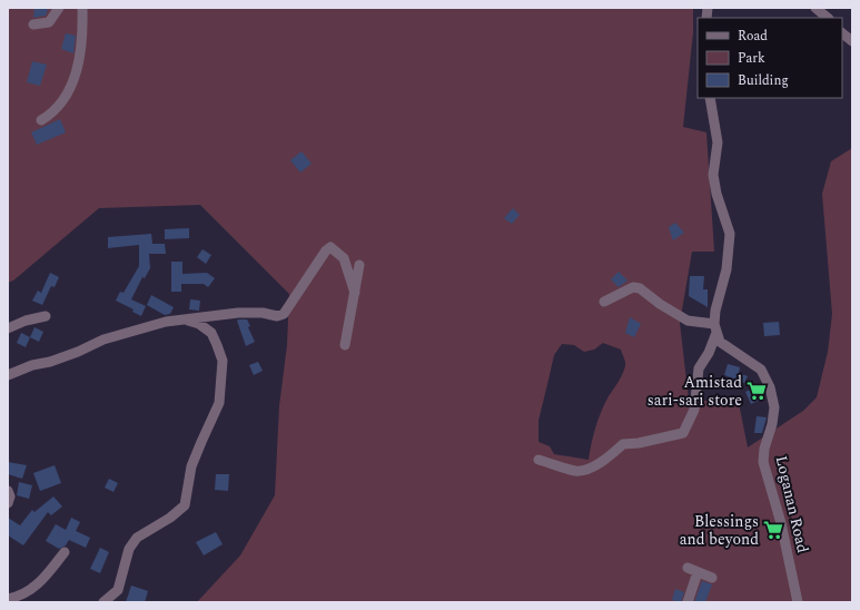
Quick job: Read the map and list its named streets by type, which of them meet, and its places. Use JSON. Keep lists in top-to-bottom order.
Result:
{
  "streets": {
    "street": ["Loganan Road"]
  },
  "places": {
    "supermarket": ["Amistad sari-sari store", "Blessings and beyond"]
  },
  "legend": ["Road", "Park", "Building"]
}
